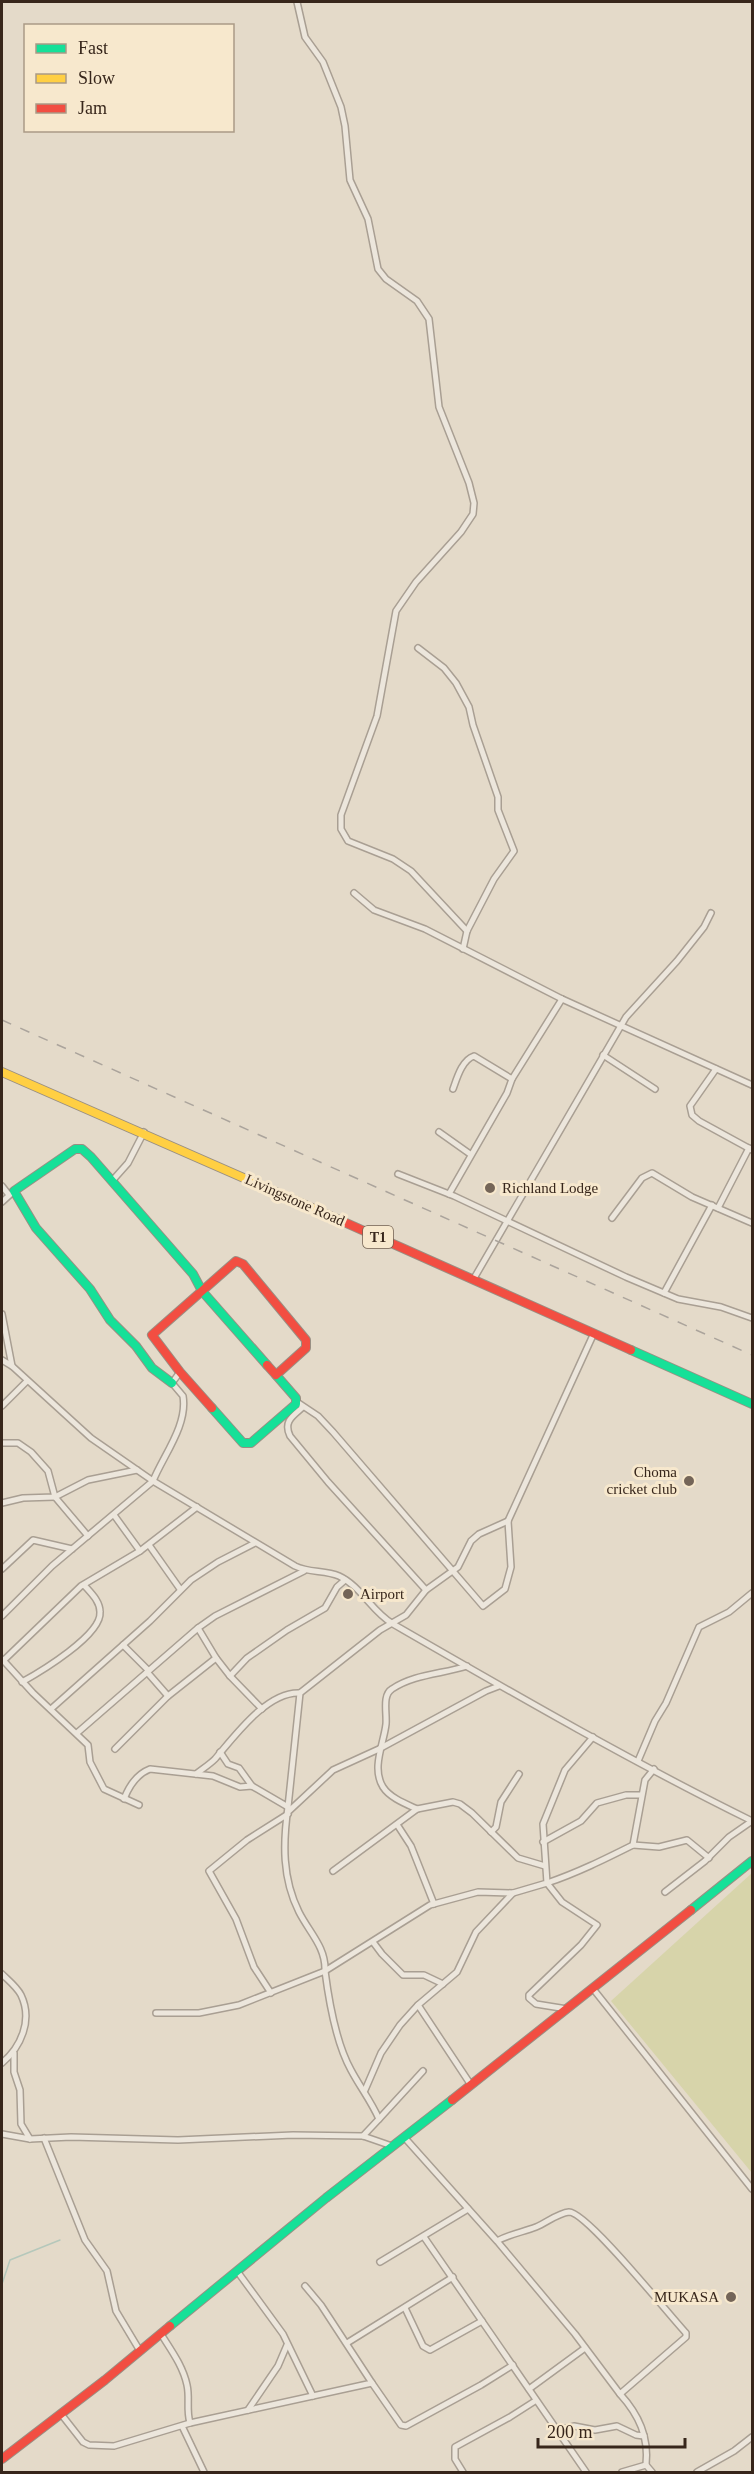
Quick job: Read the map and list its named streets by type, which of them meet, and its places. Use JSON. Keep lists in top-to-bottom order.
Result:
{
  "streets": {
    "main road": ["Livingstone Road", "T1"]
  },
  "places": [
    "Richland Lodge",
    "Choma cricket club",
    "Airport",
    "MUKASA"
  ],
  "legend": ["Fast", "Slow", "Jam"],
  "scale_bar": "200 m"
}
